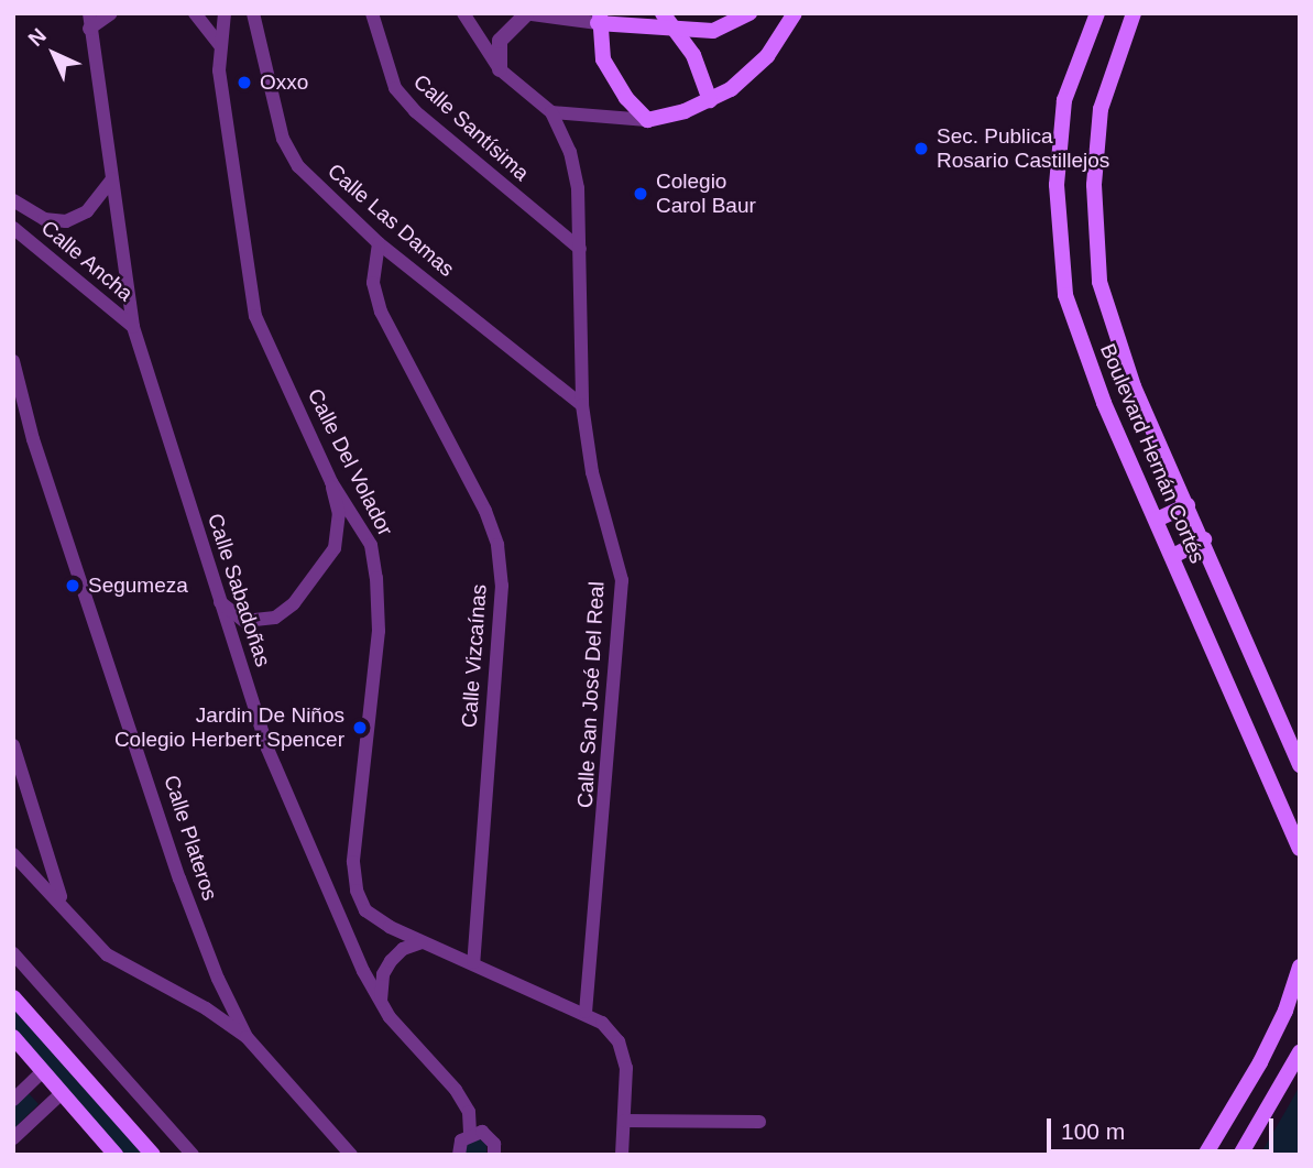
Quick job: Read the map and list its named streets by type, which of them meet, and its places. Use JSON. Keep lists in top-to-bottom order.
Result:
{
  "streets": {
    "main road": ["Boulevard Hernán Cortés"],
    "street": [
      "Calle Santísima",
      "Calle Las Damas",
      "Calle Ancha",
      "Calle Del Volador",
      "Calle Sabadoñas",
      "Calle Vizcaínas",
      "Calle San José Del Real",
      "Calle Plateros"
    ]
  },
  "crossings": [
    ["Calle Santísima", "Calle San José Del Real"],
    ["Calle Las Damas", "Calle Vizcaínas"],
    ["Calle Las Damas", "Calle San José Del Real"],
    ["Calle Ancha", "Calle Sabadoñas"],
    ["Calle Del Volador", "Calle Vizcaínas"]
  ],
  "places": [
    "Oxxo",
    "Sec. Publica Rosario Castillejos",
    "Colegio Carol Baur",
    "Segumeza",
    "Jardin De Niños Colegio Herbert Spencer"
  ],
  "scale_bar": "100 m",
  "north": "top left"
}
